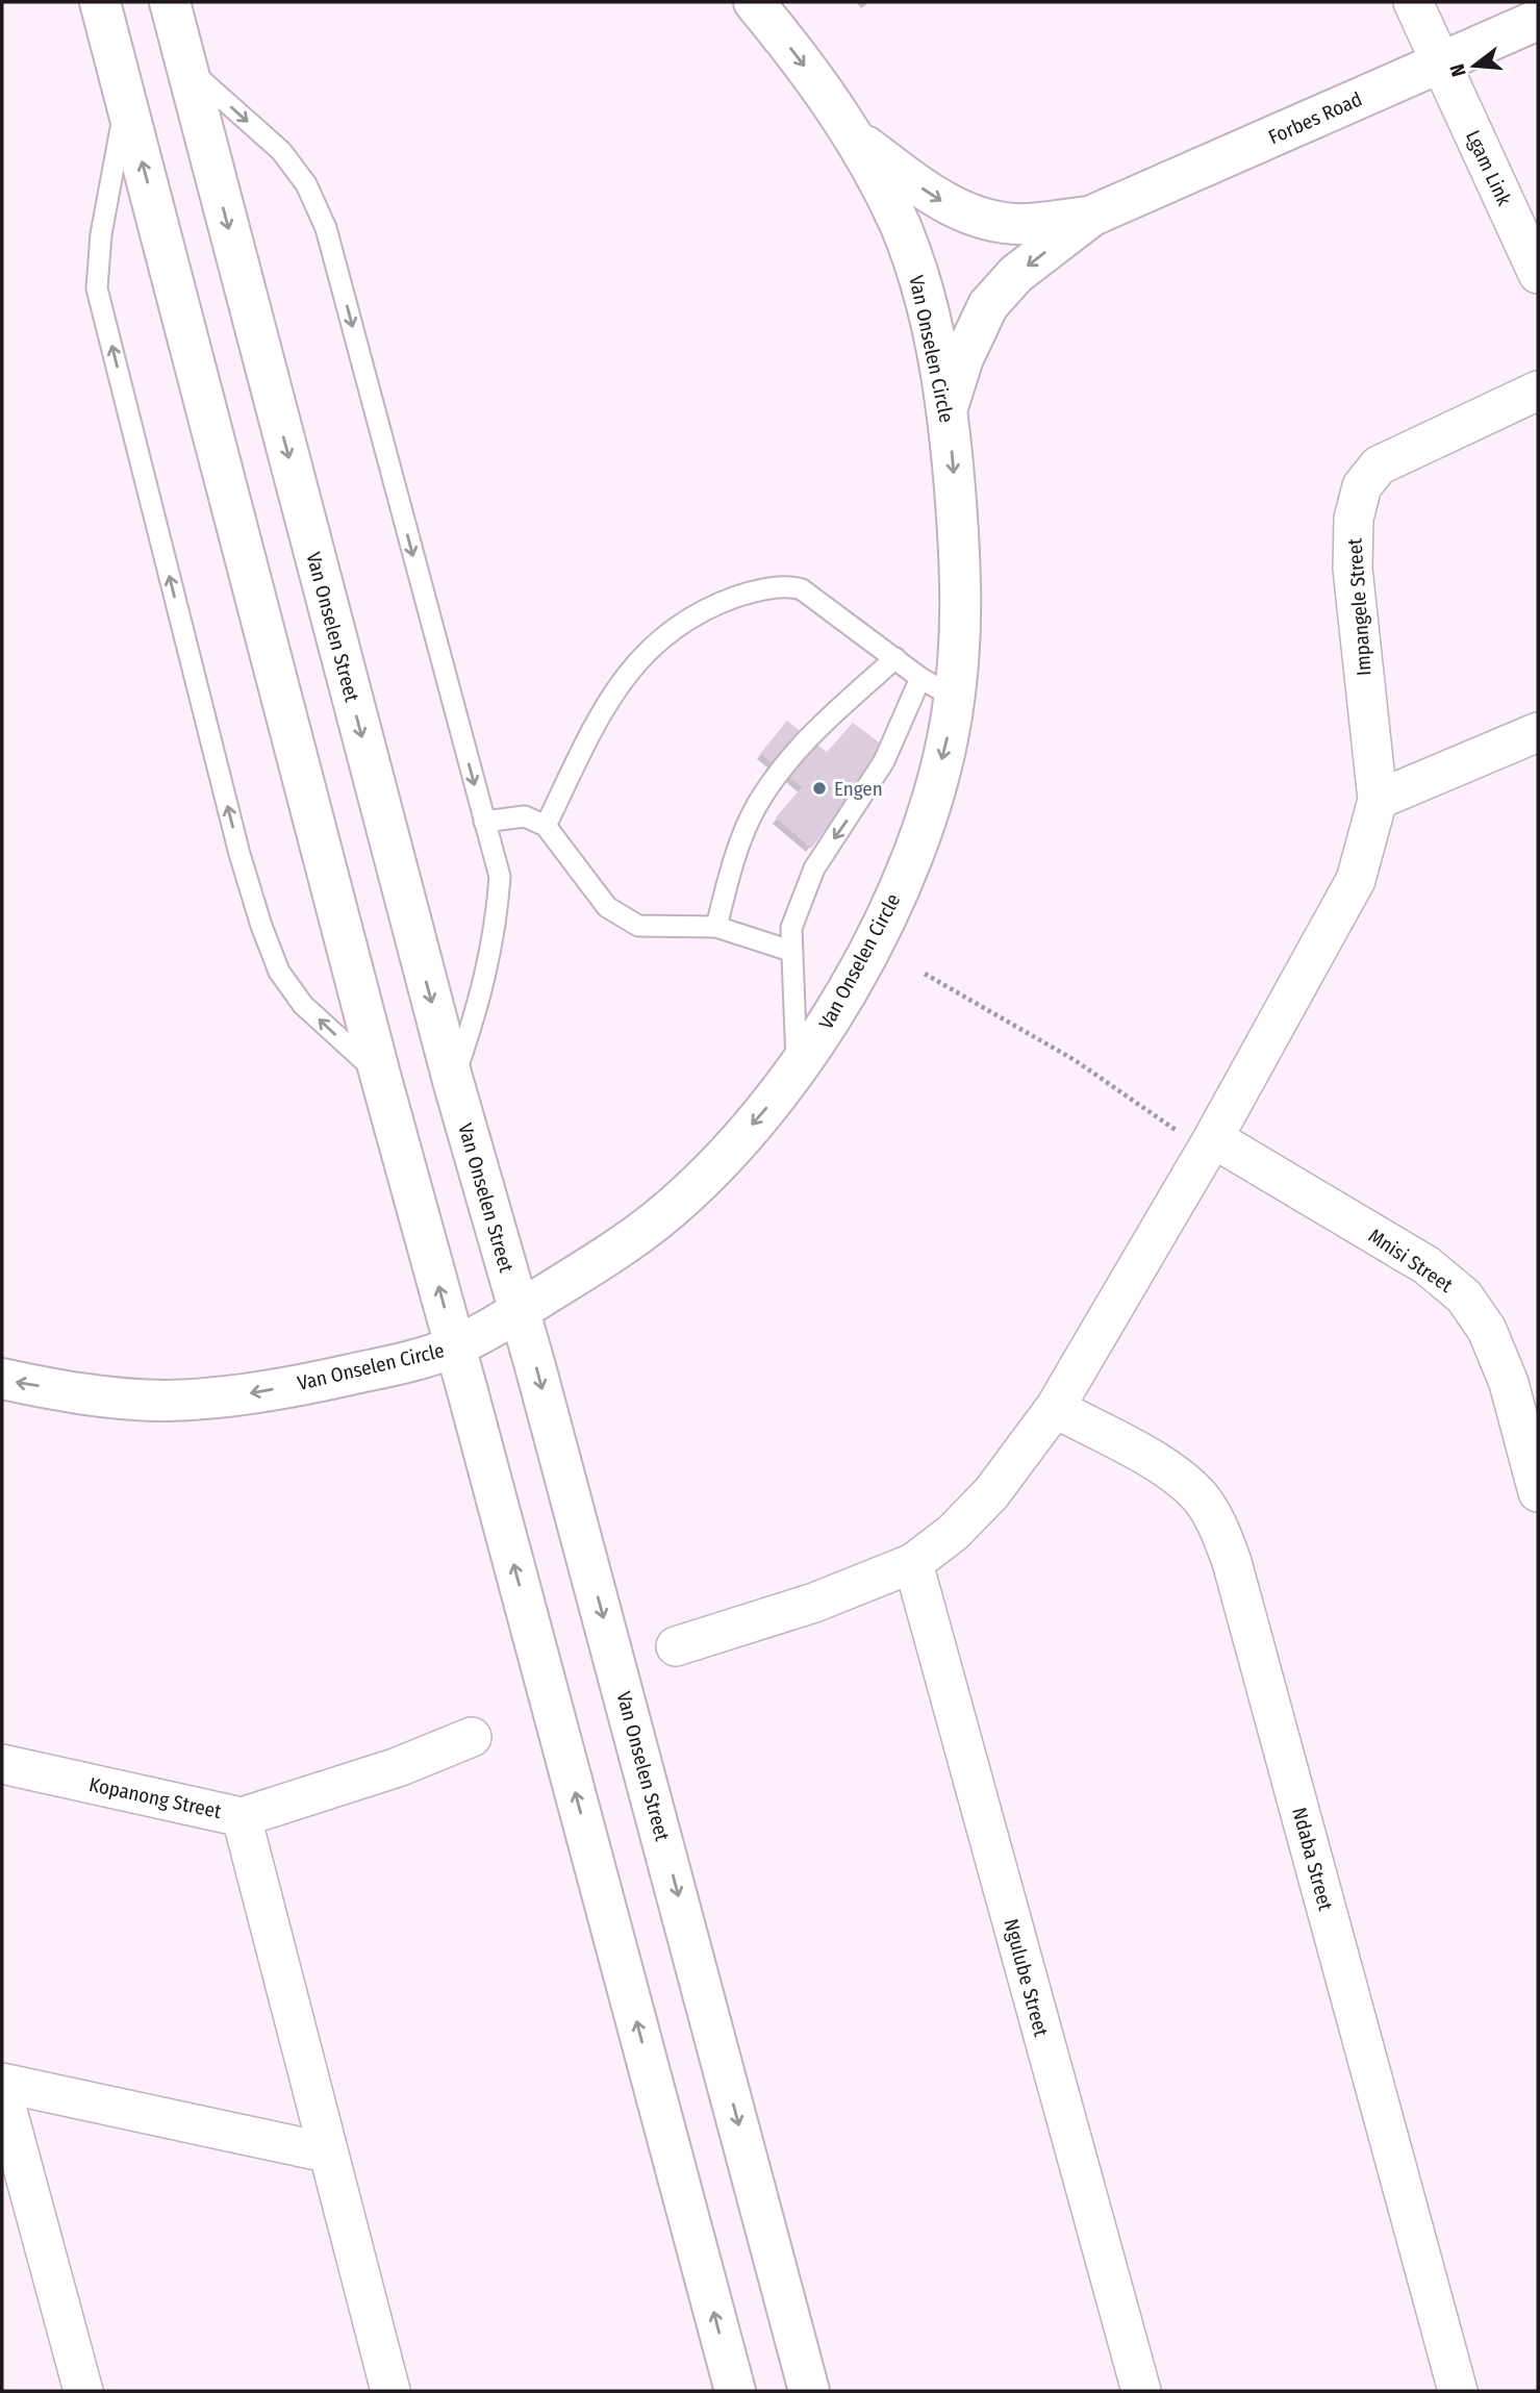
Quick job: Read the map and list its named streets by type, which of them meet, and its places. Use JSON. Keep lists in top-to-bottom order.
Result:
{
  "streets": {
    "main road": ["Forbes Road", "Van Onselen Circle", "Van Onselen Street"],
    "street": [
      "Lgam Link",
      "Impangele Street",
      "Mnisi Street",
      "Kopanong Street",
      "Ndaba Street",
      "Ngulube Street"
    ]
  },
  "crossings": [
    ["Forbes Road", "Lgam Link"],
    ["Forbes Road", "Van Onselen Circle"],
    ["Van Onselen Circle", "Van Onselen Street"]
  ],
  "places": ["Engen"],
  "north": "left"
}
